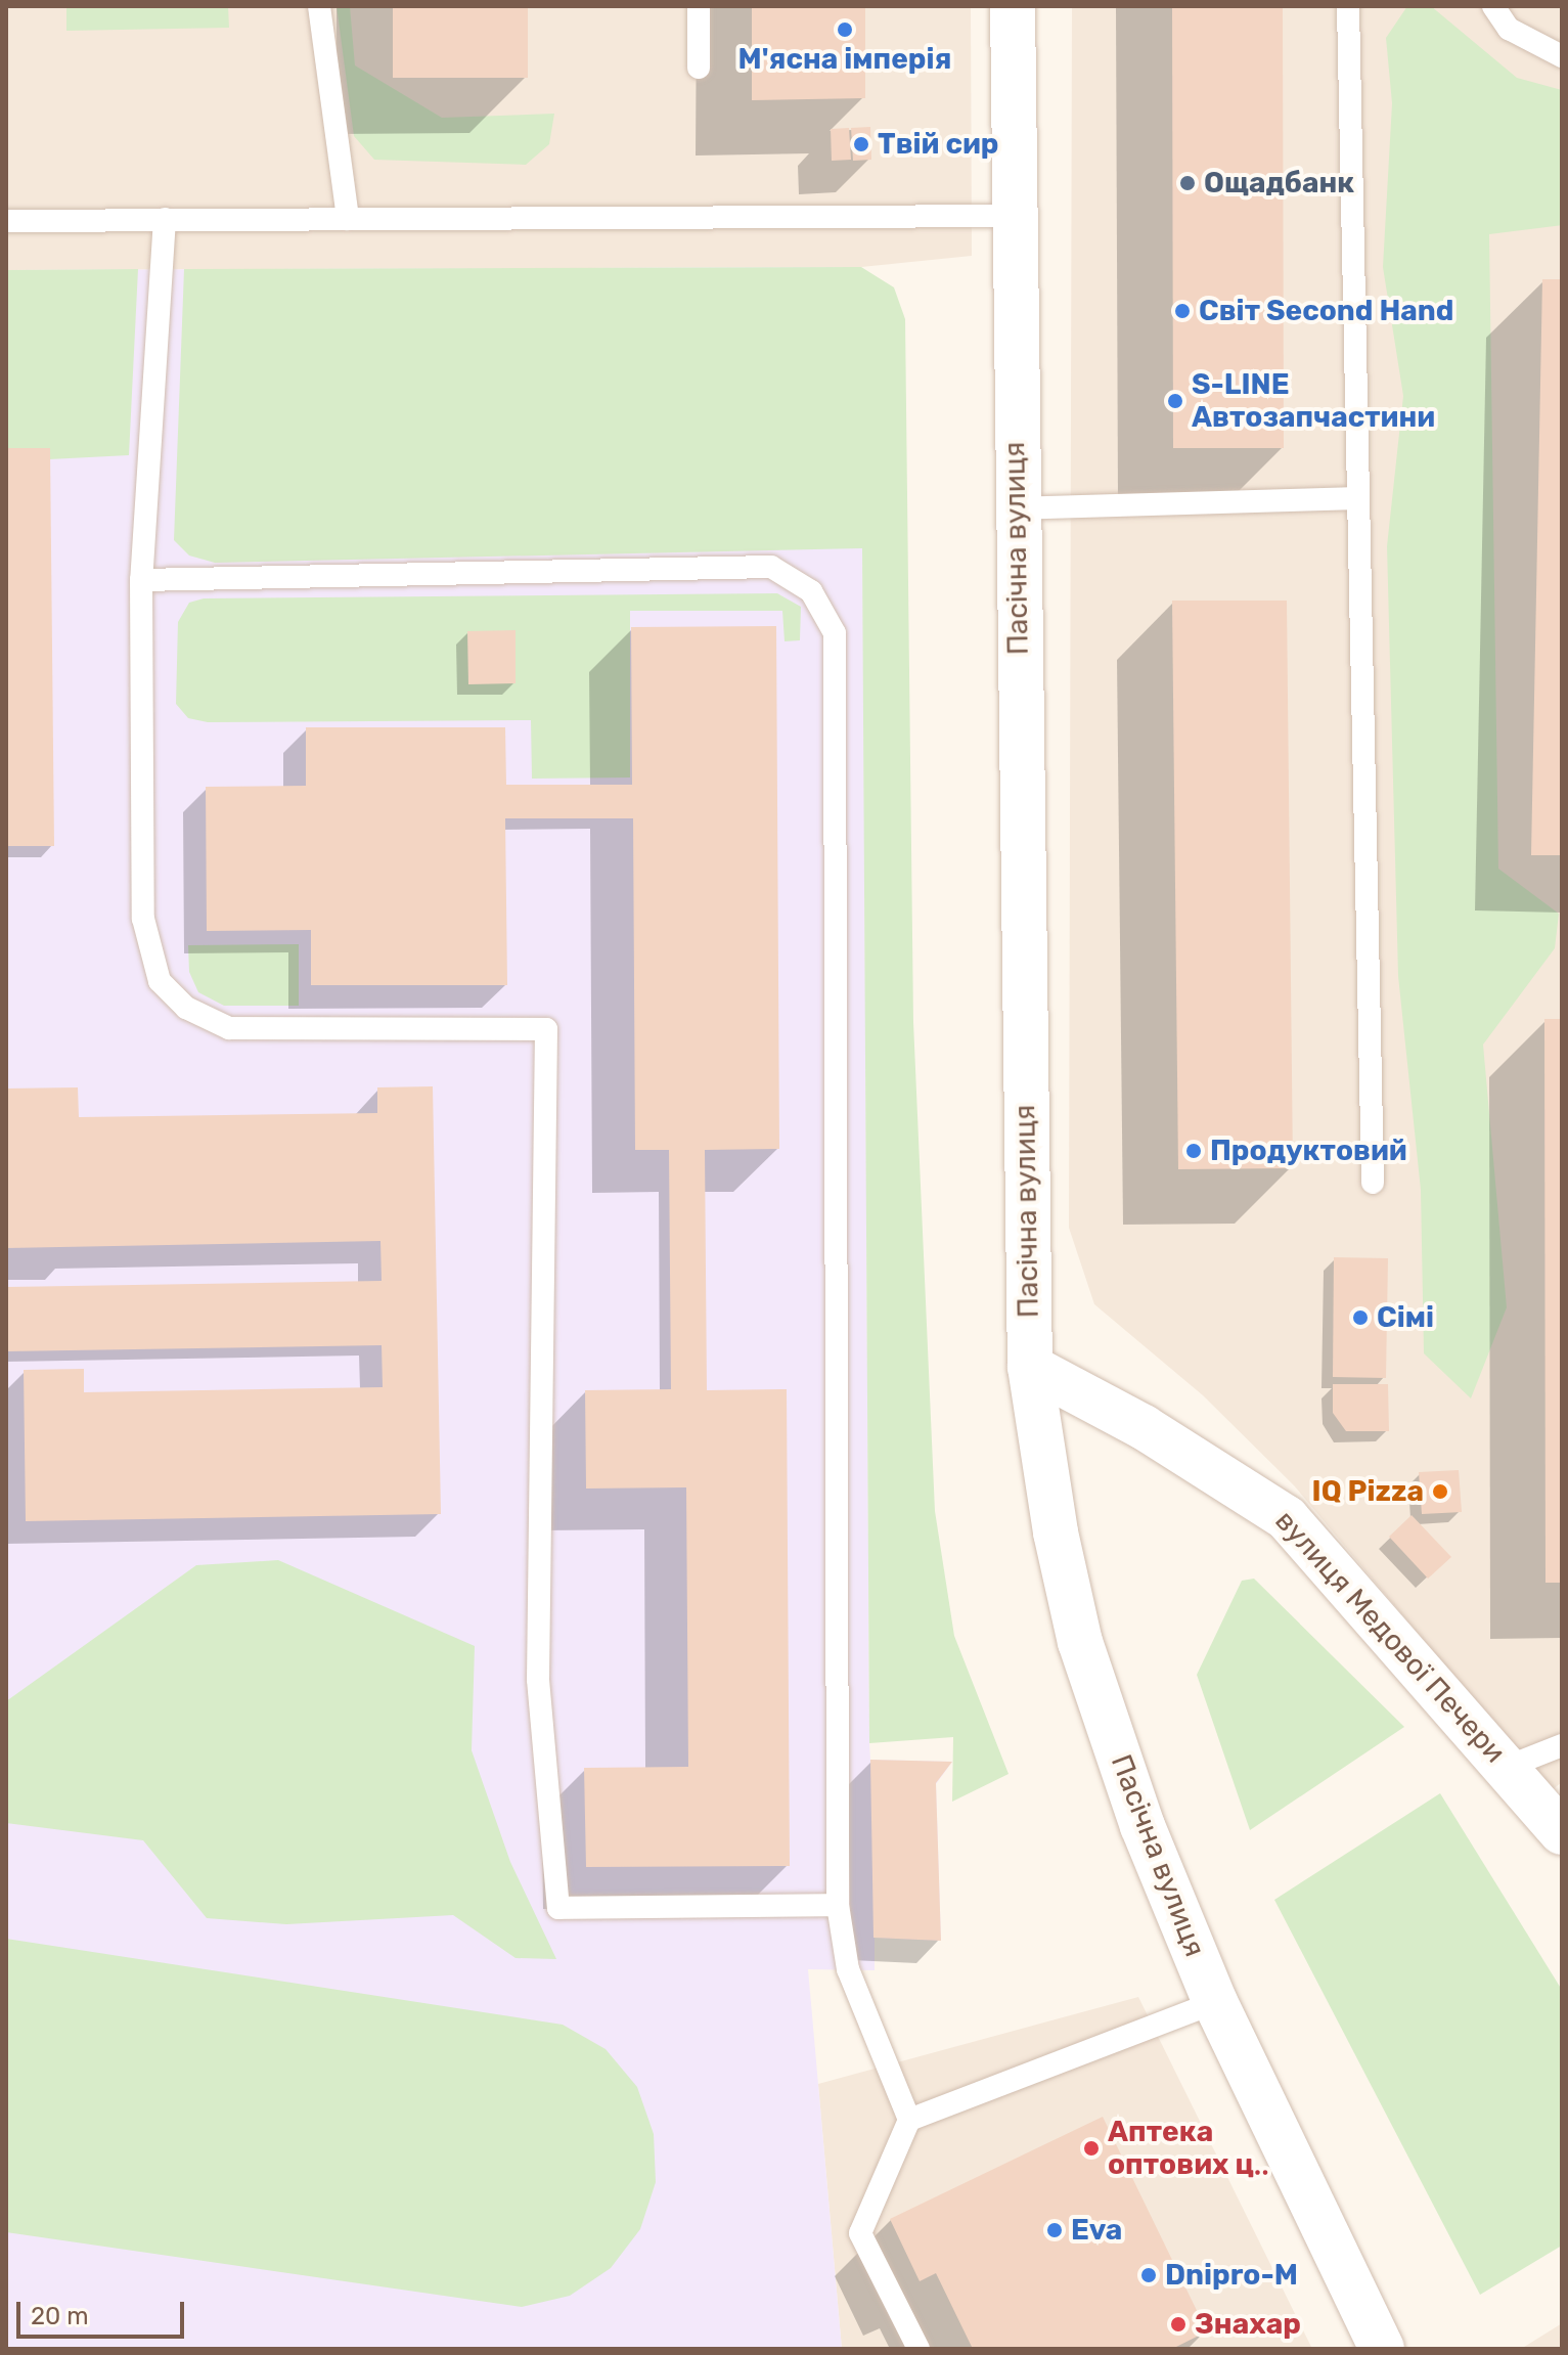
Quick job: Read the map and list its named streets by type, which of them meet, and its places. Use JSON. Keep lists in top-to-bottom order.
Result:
{
  "streets": {
    "main road": ["Пасічна вулиця", "вулиця Медової Печери"]
  },
  "crossings": [
    ["Пасічна вулиця", "вулиця Медової Печери"]
  ],
  "places": [
    "М'ясна імперія",
    "Твій сир",
    "Ощадбанк",
    "Світ Second Hand",
    "S-LINE Автозапчастини",
    "Продуктовий",
    "Сімі",
    "IQ Pizza",
    "Аптека оптових ц‥",
    "Eva",
    "Dnipro-M",
    "Знахар"
  ],
  "scale_bar": "20 m"
}
